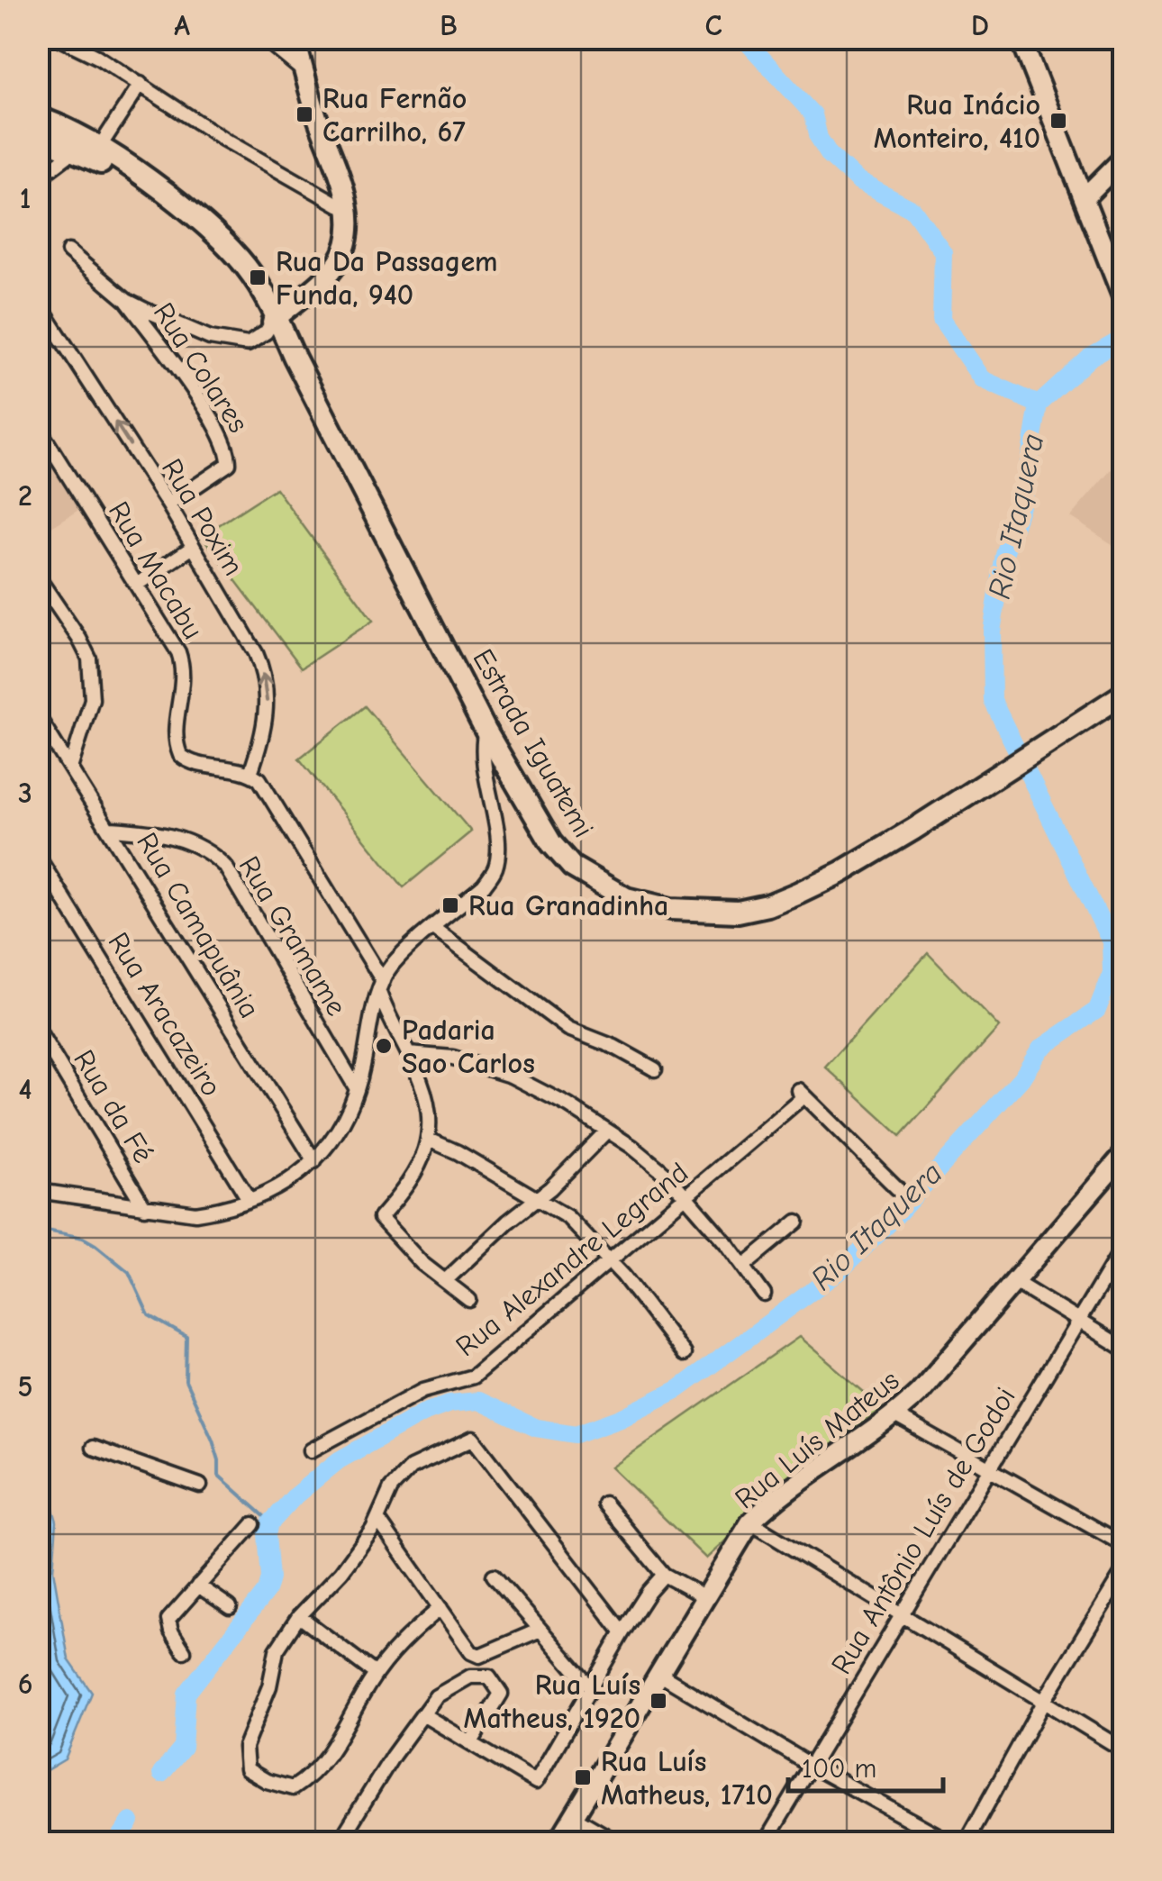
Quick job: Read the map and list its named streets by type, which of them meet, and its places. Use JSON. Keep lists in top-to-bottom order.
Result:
{
  "streets": {
    "main road": ["Estrada Iguatemi", "Rua Luís Mateus"],
    "street": [
      "Rua Colares",
      "Rua Poxim",
      "Rua Macabu",
      "Rua Camapuânia",
      "Rua Gramame",
      "Rua Aracazeiro",
      "Rua da Fé",
      "Rua Alexandre Legrand",
      "Rua Antônio Luís de Godoi"
    ]
  },
  "crossings": [
    ["Rua Colares", "Rua Poxim"],
    ["Rua Poxim", "Rua Macabu"],
    ["Rua Camapuânia", "Rua Gramame"]
  ],
  "one_way": ["Rua Poxim"],
  "water": ["Rio Itaquera"],
  "places": {
    "transit": [
      "Rua Fernão Carrilho, 67",
      "Rua Inácio Monteiro, 410",
      "Rua Da Passagem Funda, 940",
      "Rua Granadinha",
      "Rua Luís Matheus, 1920",
      "Rua Luís Matheus, 1710"
    ],
    "other": ["Padaria Sao Carlos"]
  },
  "scale_bar": "100 m",
  "grid": {
    "columns": [
      "A",
      "B",
      "C",
      "D"
    ],
    "rows": [
      "1",
      "2",
      "3",
      "4",
      "5",
      "6"
    ]
  }
}
